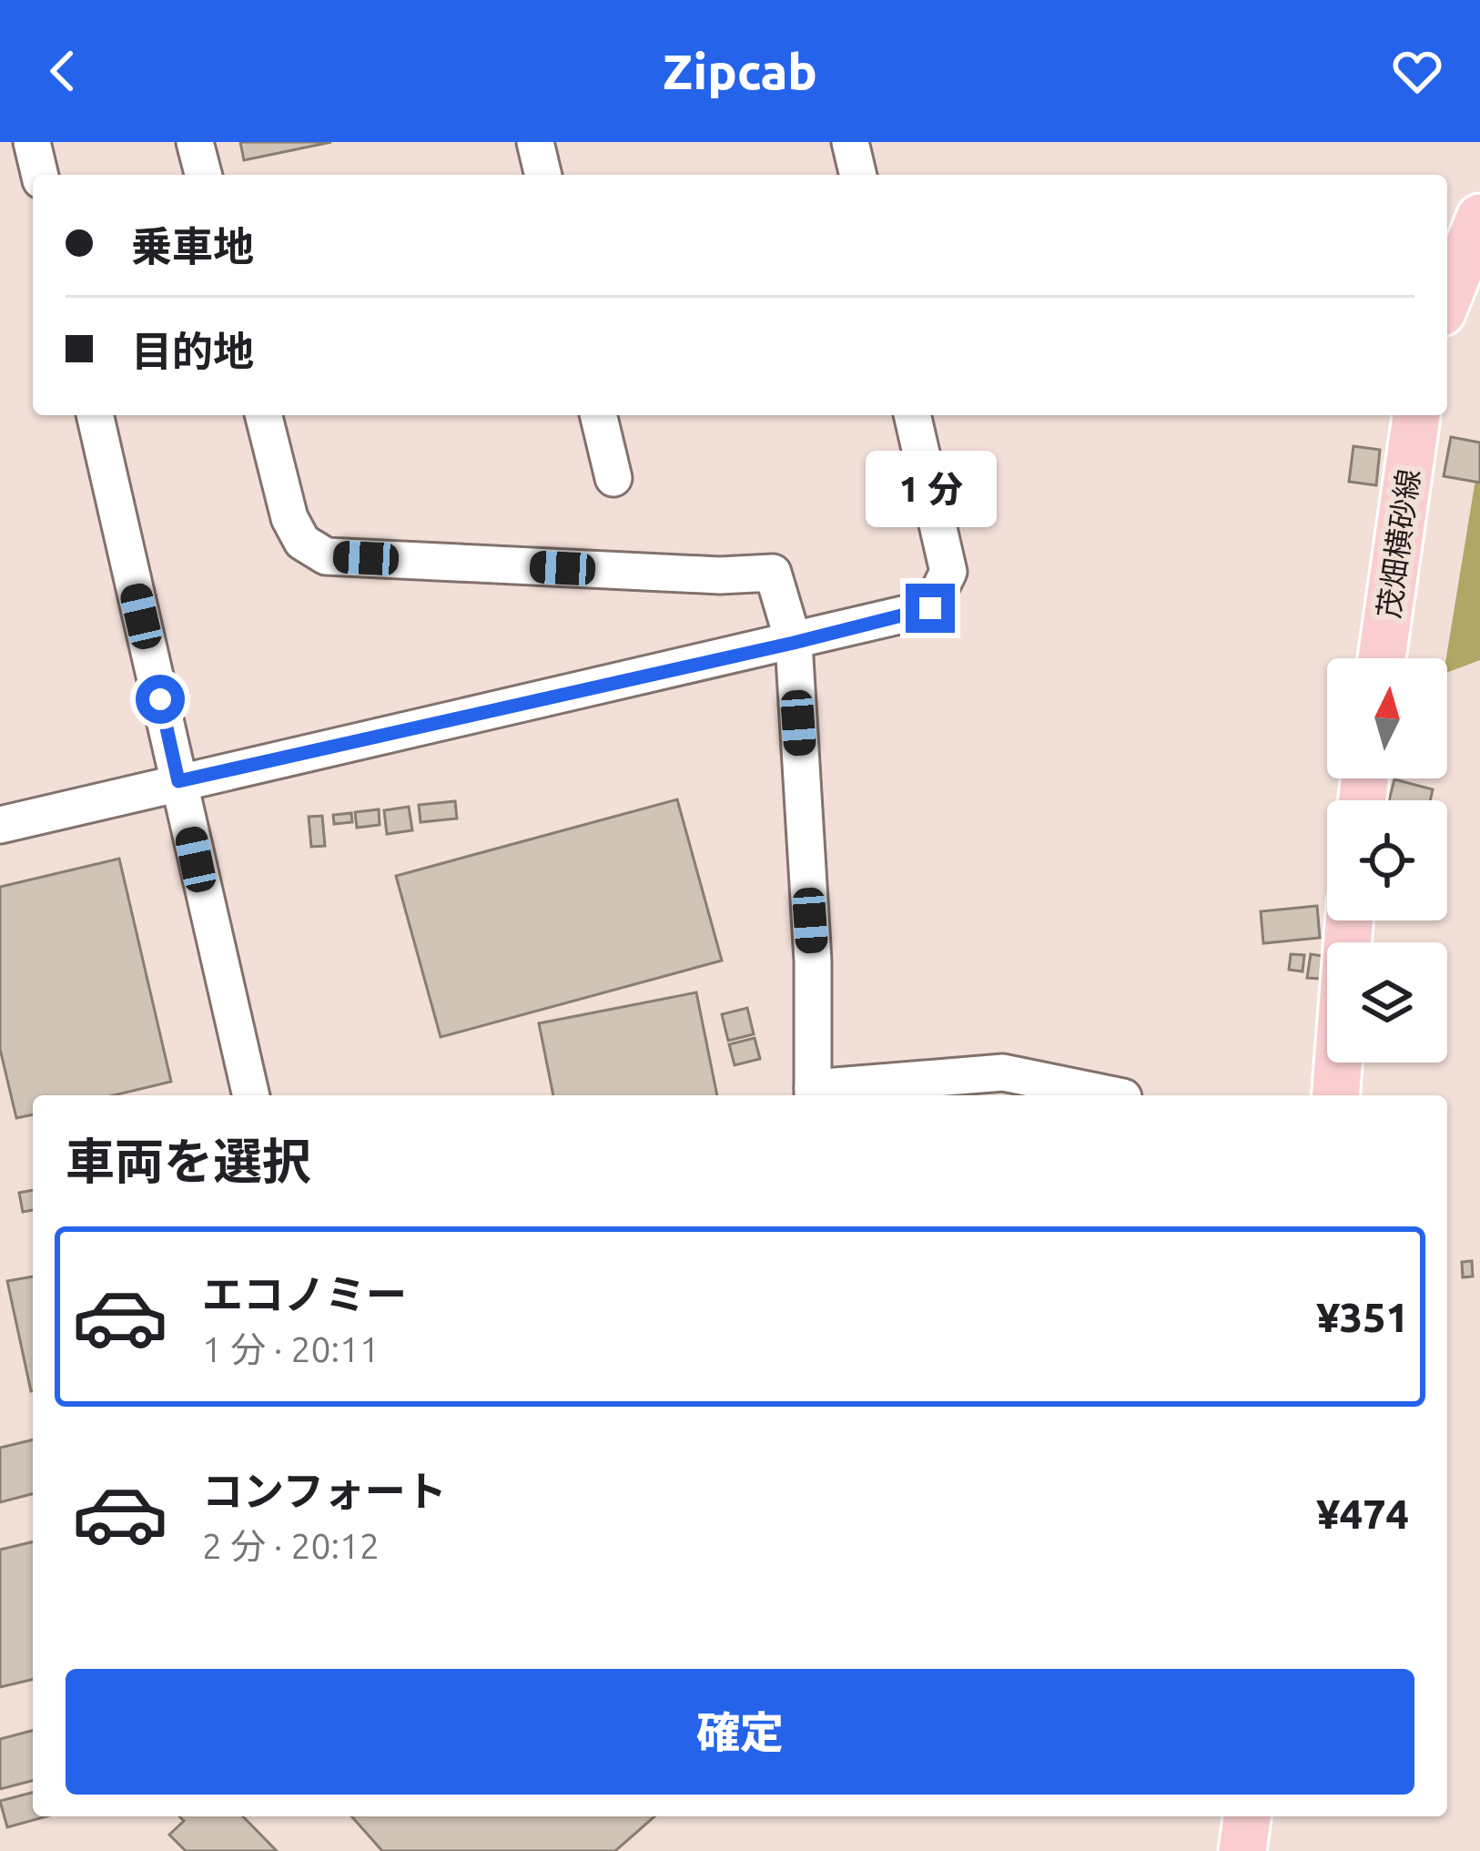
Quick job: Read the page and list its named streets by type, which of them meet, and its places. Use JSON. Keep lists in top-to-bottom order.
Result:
{
  "streets": {
    "main road": ["茂畑横砂線"]
  },
  "north": "top",
  "page": {
    "header": "Zipcab",
    "banner": ["乗車地", "目的地"],
    "bubble": "1 分",
    "heading": "車両を選択",
    "list": [
      {
        "name": "エコノミー",
        "note": "1 分 · 20:11",
        "value": "¥351"
      },
      {
        "name": "コンフォート",
        "note": "2 分 · 20:12",
        "value": "¥474"
      }
    ],
    "buttons": "確定"
  }
}
